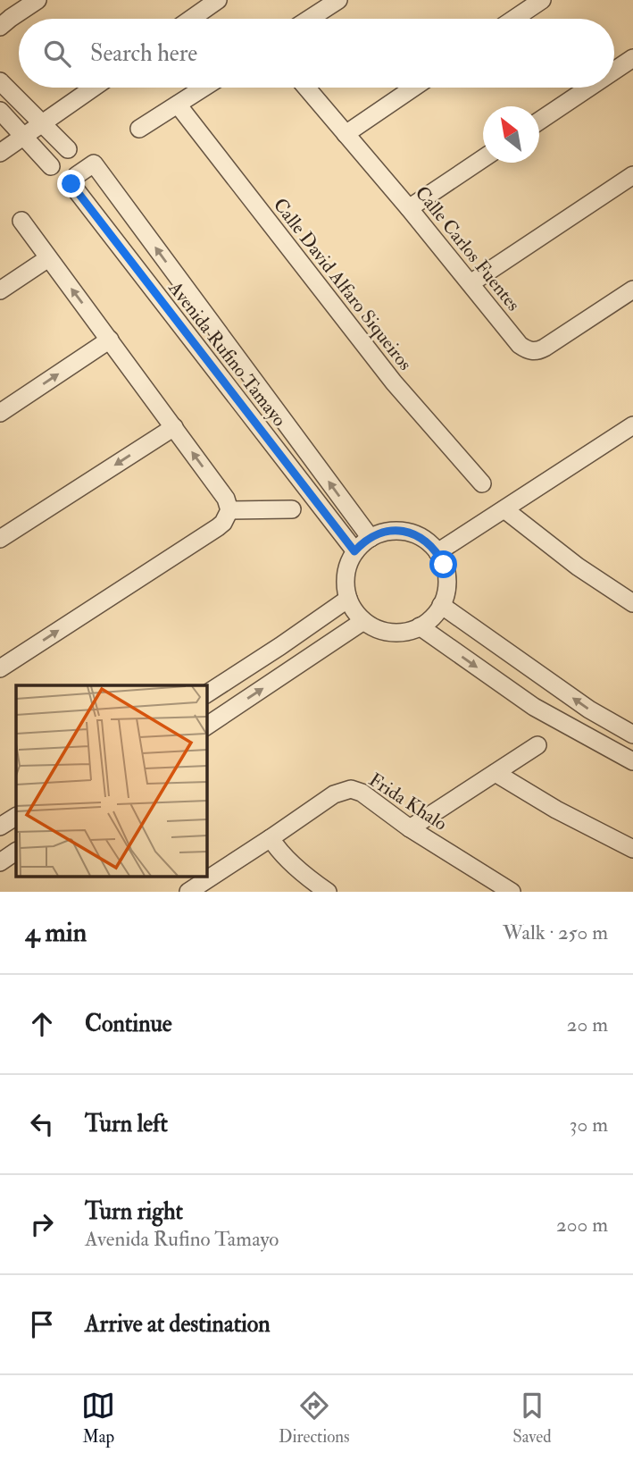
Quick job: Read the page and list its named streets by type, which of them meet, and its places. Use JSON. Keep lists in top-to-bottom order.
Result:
{
  "streets": {
    "street": [
      "Calle Carlos Fuentes",
      "Calle David Alfaro Siqueiros",
      "Avenida Rufino Tamayo",
      "Frida Khalo"
    ]
  },
  "north": "top left",
  "page": {
    "search": "Search here",
    "heading": ["4 min", "Walk · 250 m"],
    "list": [
      ["Continue", "20 m"],
      ["Turn left", "30 m"],
      ["Turn right", "Avenida Rufino Tamayo", "200 m"],
      "Arrive at destination"
    ],
    "nav": ["Map", "Directions", "Saved"]
  }
}
